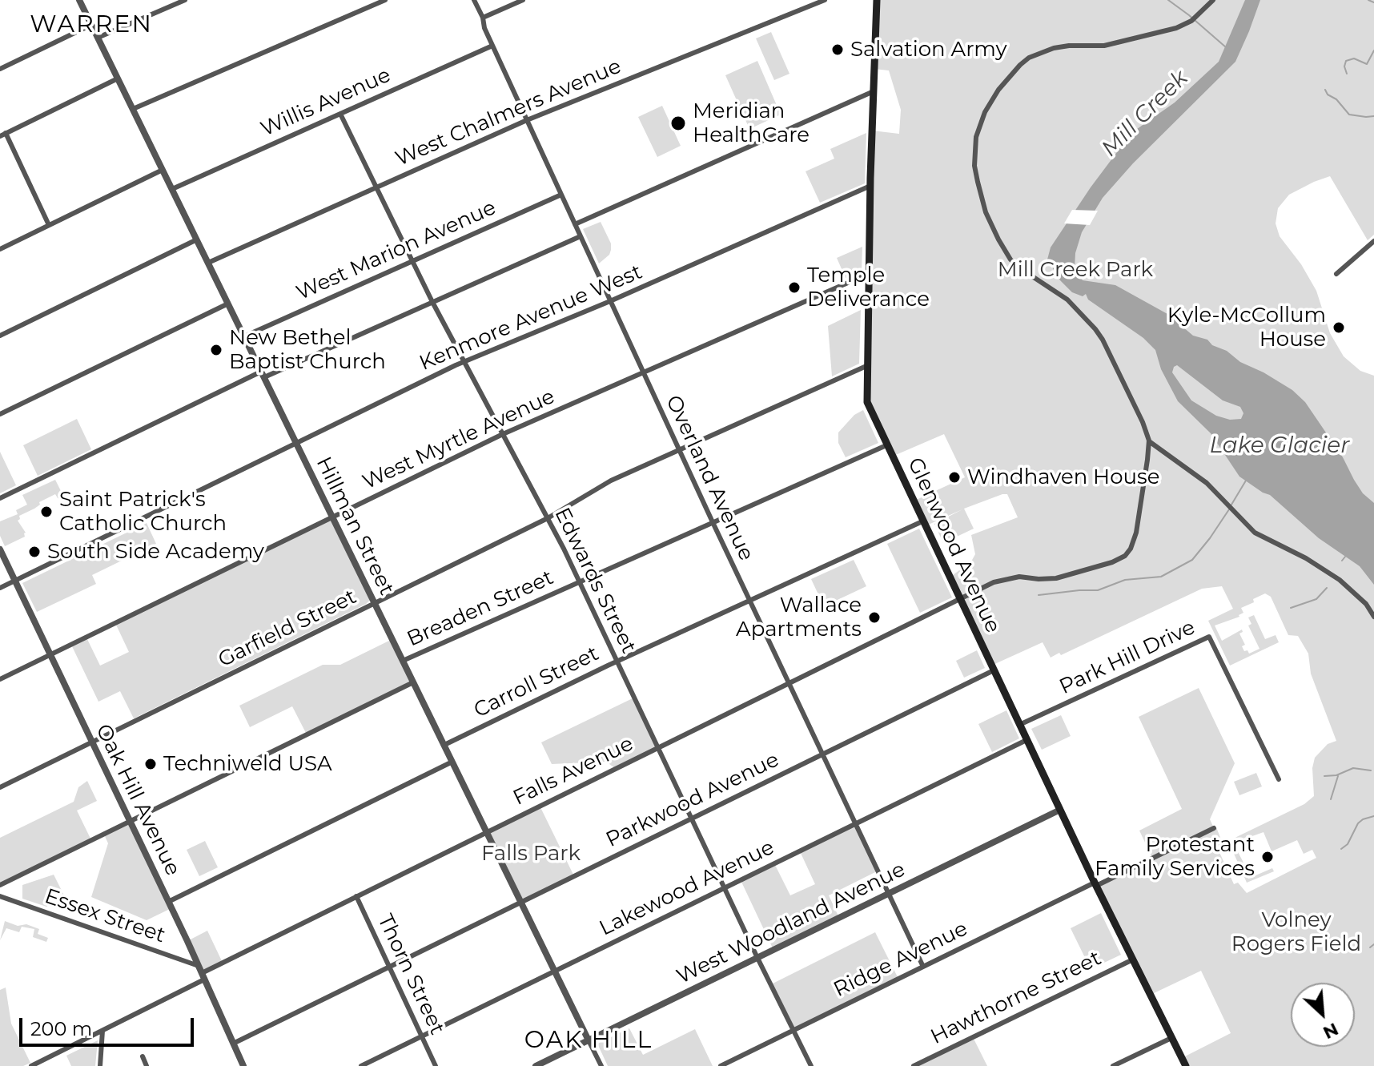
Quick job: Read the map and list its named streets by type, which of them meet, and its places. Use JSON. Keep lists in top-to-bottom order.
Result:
{
  "streets": {
    "main road": ["Glenwood Avenue"],
    "street": [
      "Willis Avenue",
      "West Chalmers Avenue",
      "West Marion Avenue",
      "Kenmore Avenue West",
      "West Myrtle Avenue",
      "Overland Avenue",
      "Hillman Street",
      "Edwards Street",
      "Breaden Street",
      "Garfield Street",
      "Park Hill Drive",
      "Carroll Street",
      "Falls Avenue",
      "Oak Hill Avenue",
      "Parkwood Avenue",
      "Lakewood Avenue",
      "Essex Street",
      "West Woodland Avenue",
      "Ridge Avenue",
      "Thorn Street",
      "Hawthorne Street"
    ]
  },
  "crossings": [
    ["Willis Avenue", "Overland Avenue"],
    ["Willis Avenue", "Hillman Street"],
    ["Willis Avenue", "Edwards Street"],
    ["West Chalmers Avenue", "Overland Avenue"],
    ["West Chalmers Avenue", "Hillman Street"],
    ["West Chalmers Avenue", "Edwards Street"],
    ["West Marion Avenue", "Overland Avenue"],
    ["West Marion Avenue", "Hillman Street"],
    ["West Marion Avenue", "Edwards Street"],
    ["Kenmore Avenue West", "Overland Avenue"],
    ["Kenmore Avenue West", "Hillman Street"],
    ["Kenmore Avenue West", "Glenwood Avenue"],
    ["Kenmore Avenue West", "Edwards Street"],
    ["Kenmore Avenue West", "Oak Hill Avenue"],
    ["West Myrtle Avenue", "Overland Avenue"],
    ["West Myrtle Avenue", "Hillman Street"],
    ["West Myrtle Avenue", "Glenwood Avenue"],
    ["West Myrtle Avenue", "Edwards Street"],
    ["West Myrtle Avenue", "Oak Hill Avenue"],
    ["Overland Avenue", "Breaden Street"],
    ["Overland Avenue", "Garfield Street"],
    ["Overland Avenue", "Carroll Street"],
    ["Overland Avenue", "Falls Avenue"],
    ["Overland Avenue", "Parkwood Avenue"],
    ["Overland Avenue", "Lakewood Avenue"],
    ["Overland Avenue", "West Woodland Avenue"],
    ["Overland Avenue", "Ridge Avenue"],
    ["Hillman Street", "Breaden Street"],
    ["Hillman Street", "Garfield Street"],
    ["Hillman Street", "Carroll Street"],
    ["Hillman Street", "Falls Avenue"],
    ["Hillman Street", "Parkwood Avenue"],
    ["Hillman Street", "Lakewood Avenue"],
    ["Hillman Street", "West Woodland Avenue"],
    ["Glenwood Avenue", "Breaden Street"],
    ["Glenwood Avenue", "Garfield Street"],
    ["Glenwood Avenue", "Park Hill Drive"],
    ["Glenwood Avenue", "Carroll Street"],
    ["Glenwood Avenue", "Falls Avenue"],
    ["Glenwood Avenue", "Parkwood Avenue"],
    ["Glenwood Avenue", "Lakewood Avenue"],
    ["Glenwood Avenue", "West Woodland Avenue"],
    ["Glenwood Avenue", "Ridge Avenue"],
    ["Glenwood Avenue", "Hawthorne Street"],
    ["Edwards Street", "Breaden Street"],
    ["Edwards Street", "Garfield Street"],
    ["Edwards Street", "Carroll Street"],
    ["Edwards Street", "Falls Avenue"],
    ["Edwards Street", "Parkwood Avenue"],
    ["Edwards Street", "Lakewood Avenue"],
    ["Edwards Street", "West Woodland Avenue"],
    ["Edwards Street", "Ridge Avenue"],
    ["Breaden Street", "Oak Hill Avenue"],
    ["Garfield Street", "Oak Hill Avenue"],
    ["Falls Avenue", "Oak Hill Avenue"],
    ["Falls Avenue", "Essex Street"],
    ["Falls Avenue", "Thorn Street"],
    ["Oak Hill Avenue", "Parkwood Avenue"],
    ["Oak Hill Avenue", "Essex Street"],
    ["Parkwood Avenue", "Thorn Street"],
    ["Lakewood Avenue", "Thorn Street"]
  ],
  "districts": ["WARREN", "OAK HILL"],
  "water": ["Mill Creek", "Lake Glacier"],
  "parks": ["Mill Creek Park", "Falls Park", "Volney Rogers Field"],
  "places": [
    "Salvation Army",
    "Meridian HealthCare",
    "Temple Deliverance",
    "Kyle-McCollum House",
    "New Bethel Baptist Church",
    "Windhaven House",
    "Saint Patrick's Catholic Church",
    "South Side Academy",
    "Wallace Apartments",
    "Techniweld USA",
    "Protestant Family Services"
  ],
  "scale_bar": "200 m",
  "north": "bottom right"
}
